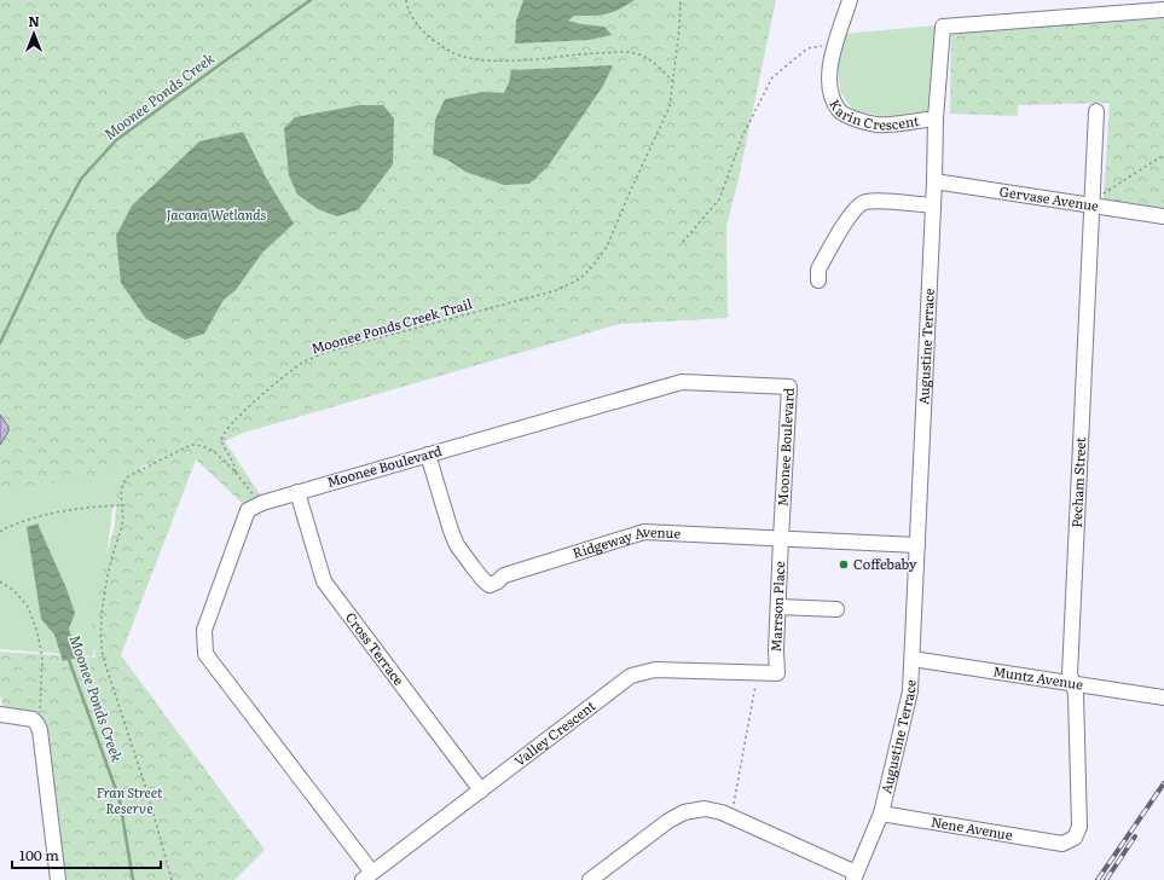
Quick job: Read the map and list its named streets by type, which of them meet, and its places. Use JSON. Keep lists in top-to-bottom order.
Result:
{
  "streets": {
    "street": [
      "Karin Crescent",
      "Gervase Avenue",
      "Augustine Terrace",
      "Moonee Boulevard",
      "Pecham Street",
      "Ridgeway Avenue",
      "Marrson Place",
      "Cross Terrace",
      "Muntz Avenue",
      "Valley Crescent",
      "Nene Avenue"
    ],
    "path": ["Moonee Ponds Creek Trail"]
  },
  "crossings": [
    ["Karin Crescent", "Augustine Terrace"],
    ["Gervase Avenue", "Augustine Terrace"],
    ["Gervase Avenue", "Pecham Street"],
    ["Augustine Terrace", "Ridgeway Avenue"],
    ["Augustine Terrace", "Muntz Avenue"],
    ["Augustine Terrace", "Nene Avenue"],
    ["Moonee Boulevard", "Ridgeway Avenue"],
    ["Moonee Boulevard", "Marrson Place"],
    ["Moonee Boulevard", "Cross Terrace"],
    ["Moonee Boulevard", "Valley Crescent"],
    ["Pecham Street", "Muntz Avenue"],
    ["Pecham Street", "Nene Avenue"],
    ["Ridgeway Avenue", "Marrson Place"],
    ["Marrson Place", "Valley Crescent"],
    ["Cross Terrace", "Valley Crescent"]
  ],
  "water": ["Moonee Ponds Creek"],
  "parks": ["Jacana Wetlands", "Fran Street Reserve"],
  "places": ["Coffebaby"],
  "scale_bar": "100 m",
  "north": "top"
}
